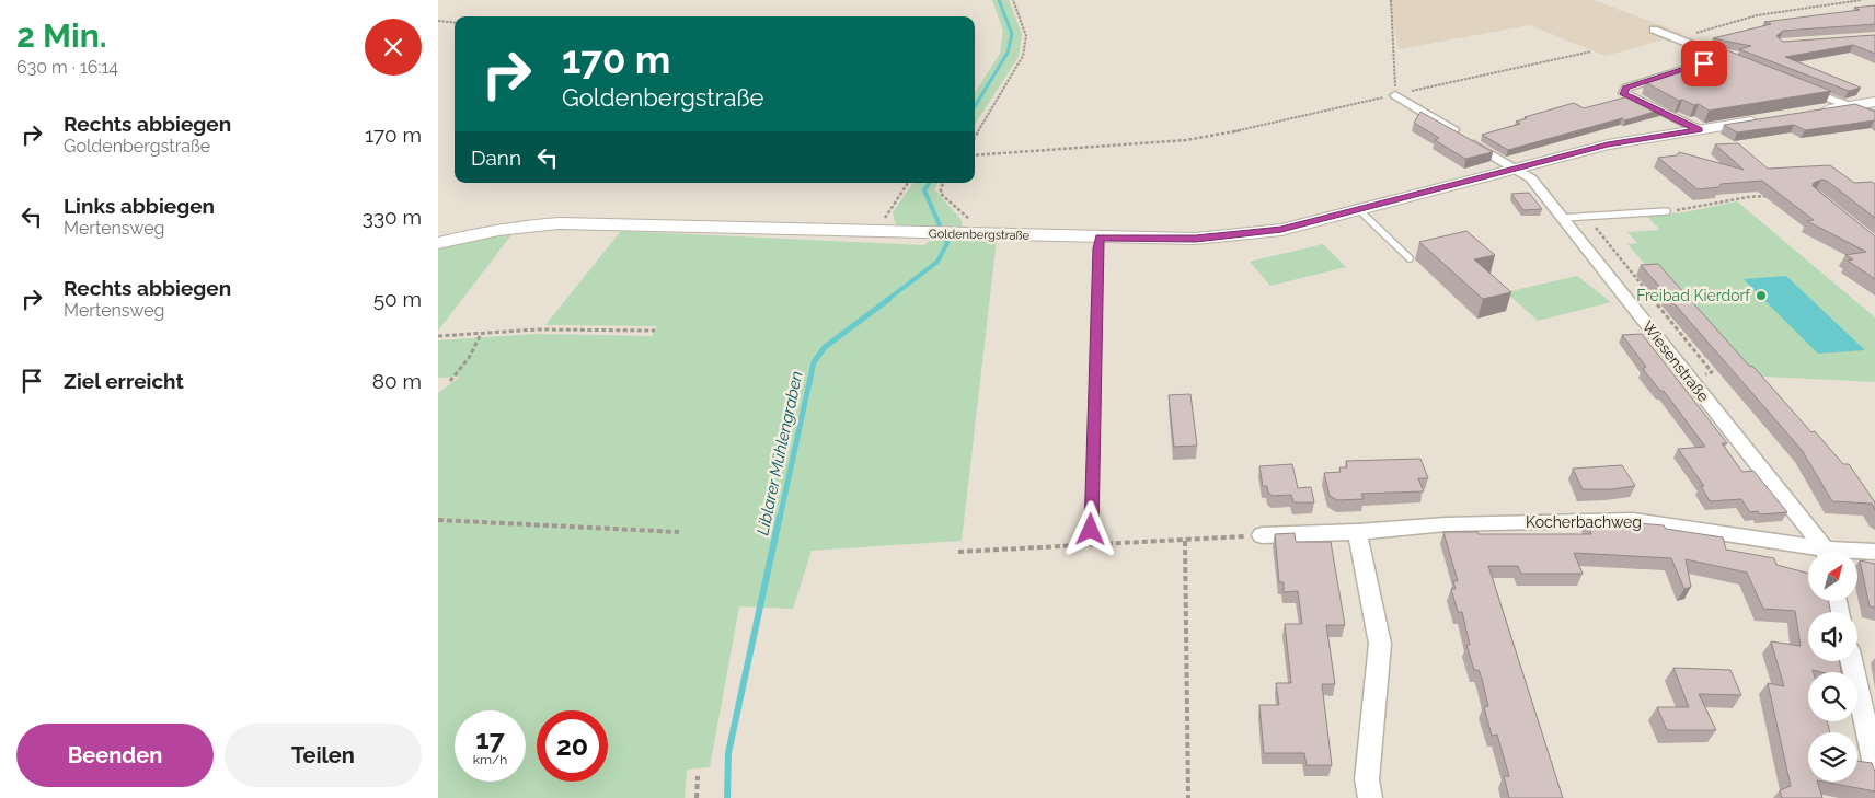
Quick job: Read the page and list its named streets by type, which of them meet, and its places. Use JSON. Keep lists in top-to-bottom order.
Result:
{
  "streets": {
    "street": ["Goldenbergstraße", "Wiesenstraße", "Kocherbachweg"]
  },
  "crossings": [
    ["Goldenbergstraße", "Wiesenstraße"]
  ],
  "water": ["Liblarer Mühlengraben"],
  "places": ["Freibad Kierdorf"],
  "north": "top right",
  "page": {
    "heading": ["2 Min.", "630 m · 16:14"],
    "turn": ["170 m", "Goldenbergstraße"],
    "list": [
      {
        "name": "Rechts abbiegen",
        "note": "Goldenbergstraße",
        "value": "170 m"
      },
      {
        "name": "Links abbiegen",
        "note": "Mertensweg",
        "value": "330 m"
      },
      {
        "name": "Rechts abbiegen",
        "note": "Mertensweg",
        "value": "50 m"
      },
      {
        "name": "Ziel erreicht",
        "value": "80 m"
      }
    ],
    "then": "Dann",
    "speed": "17 km/h",
    "limit": "20",
    "buttons": ["Beenden", "Teilen"]
  }
}
